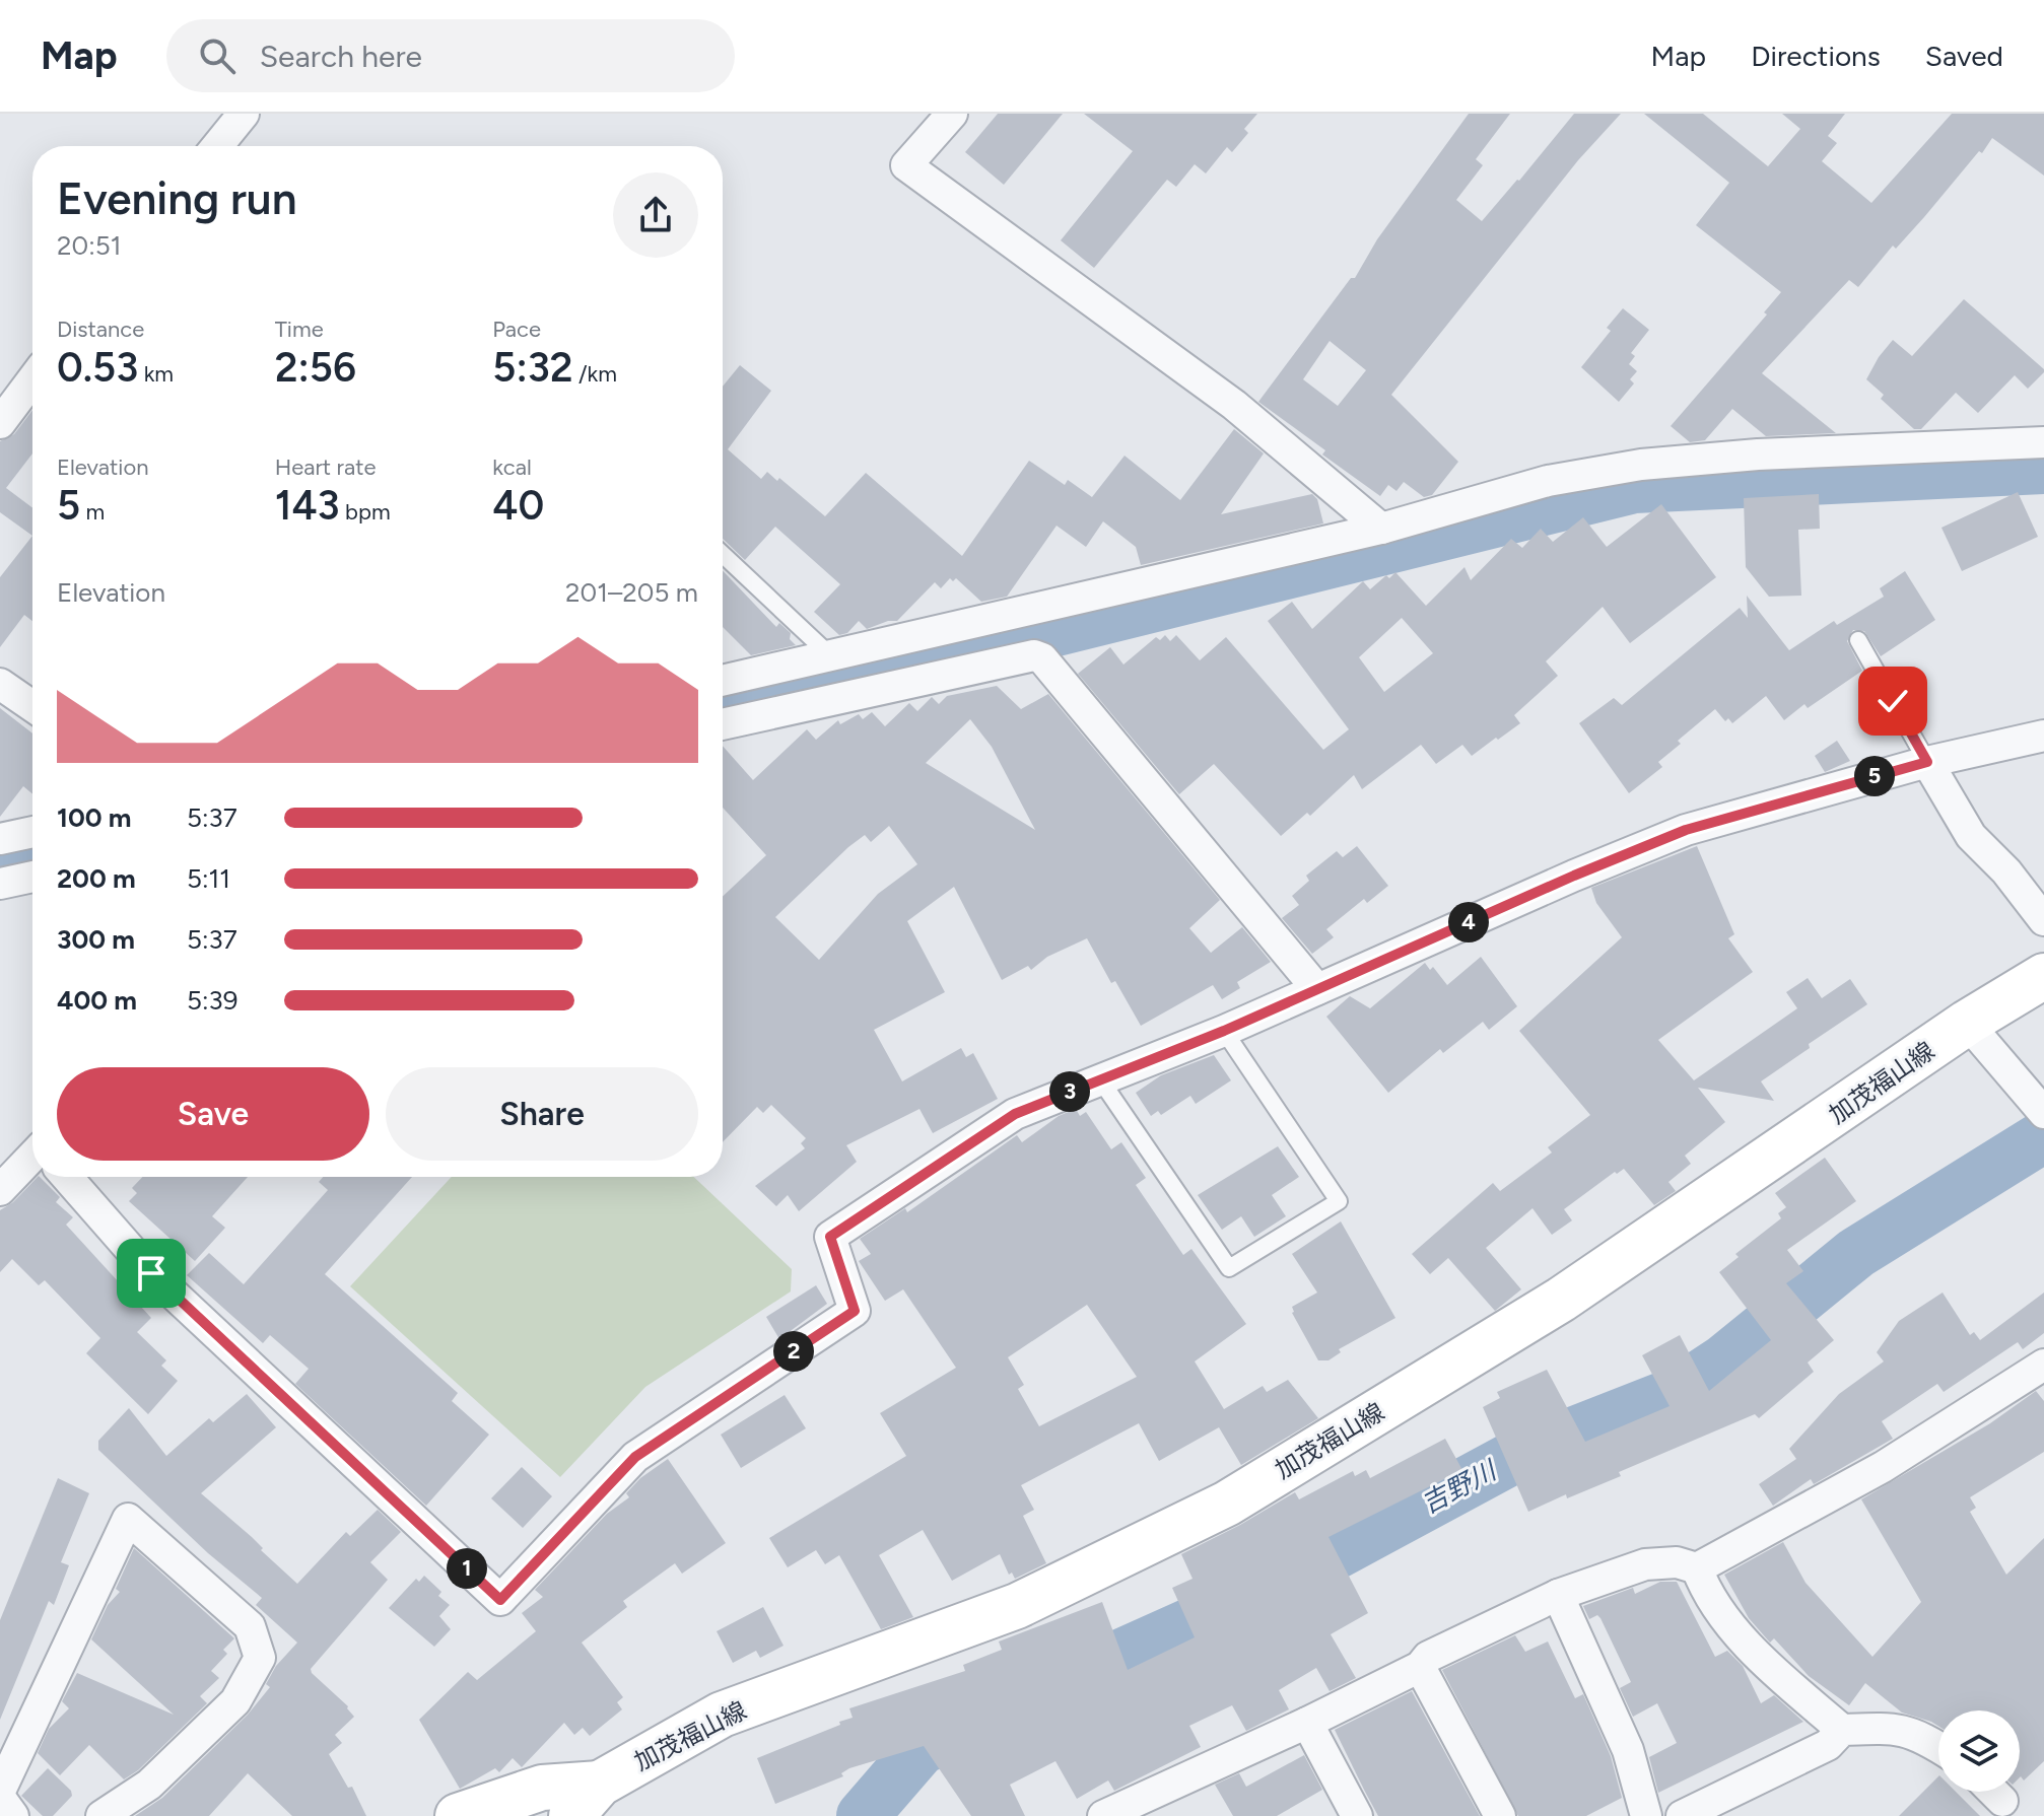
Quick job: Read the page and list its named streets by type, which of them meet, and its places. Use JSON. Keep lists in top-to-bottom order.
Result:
{
  "streets": {
    "main road": ["加茂福山線"]
  },
  "water": ["吉野川"],
  "page": {
    "header": "Map",
    "search": "Search here",
    "nav": ["Map", "Directions", "Saved"],
    "heading": ["Evening run", "20:51"],
    "stats": [
      ["Distance", "0.53 km"],
      ["Time", "2:56"],
      ["Pace", "5:32 /km"],
      ["Elevation", "5 m"],
      ["Heart rate", "143 bpm"],
      ["kcal", "40"]
    ],
    "chart": ["Elevation", "201–205 m"],
    "pins": [
      "5",
      "4",
      "3",
      "2",
      "1"
    ],
    "list": [
      {
        "name": "100 m",
        "note": "5:37"
      },
      {
        "name": "200 m",
        "note": "5:11"
      },
      {
        "name": "300 m",
        "note": "5:37"
      },
      {
        "name": "400 m",
        "note": "5:39"
      }
    ],
    "buttons": ["Save", "Share"]
  }
}
